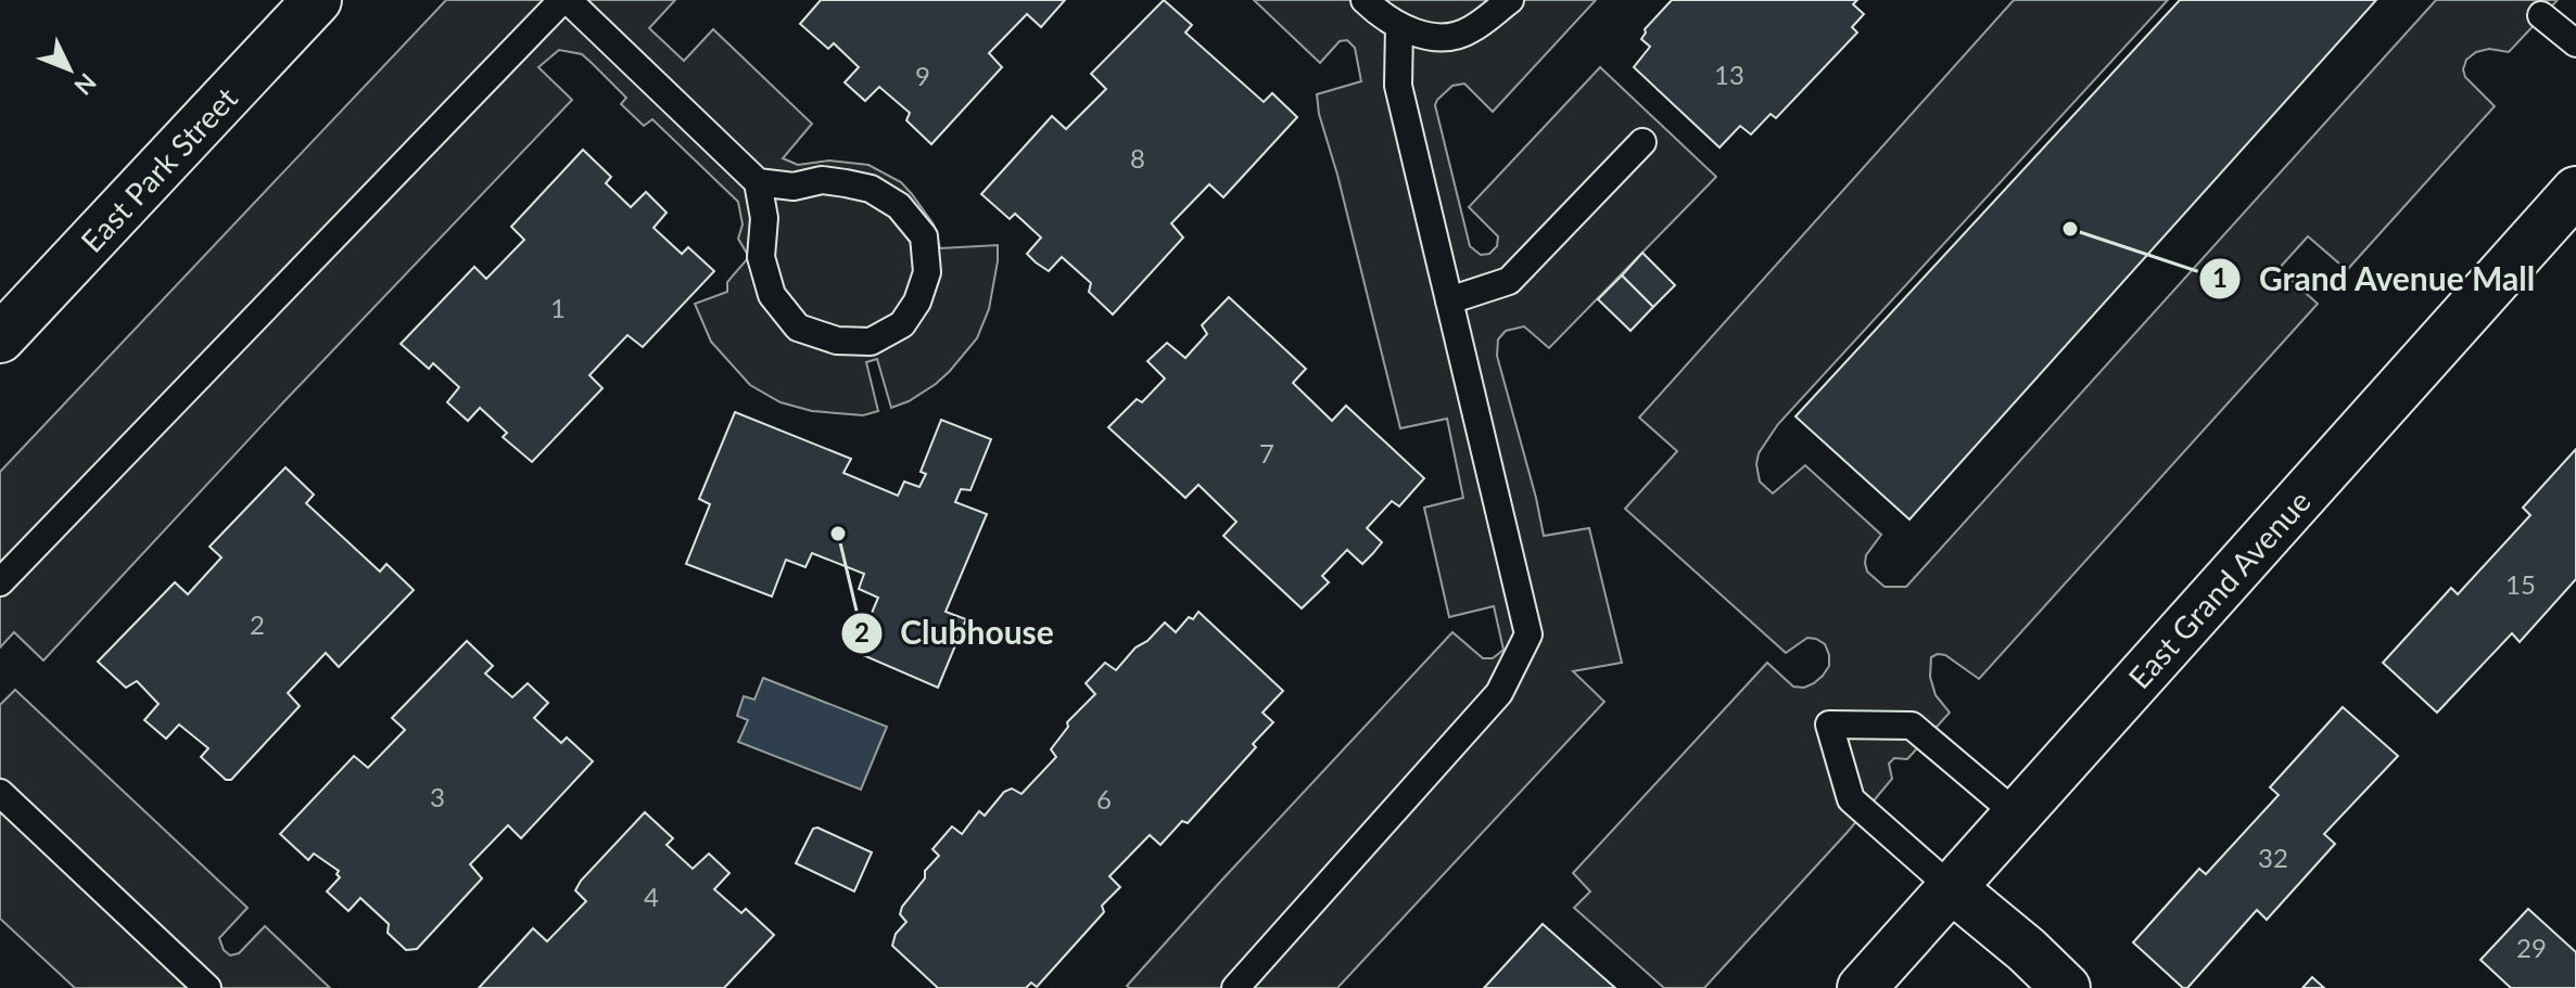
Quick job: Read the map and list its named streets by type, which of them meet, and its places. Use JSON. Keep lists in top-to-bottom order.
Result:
{
  "streets": {
    "street": ["East Park Street", "East Grand Avenue"]
  },
  "places": ["Grand Avenue Mall", "Clubhouse"],
  "house_numbers": [
    "13",
    "9",
    "8",
    "1",
    "7",
    "15",
    "2",
    "3",
    "6",
    "32",
    "4",
    "29"
  ],
  "north": "bottom right"
}
